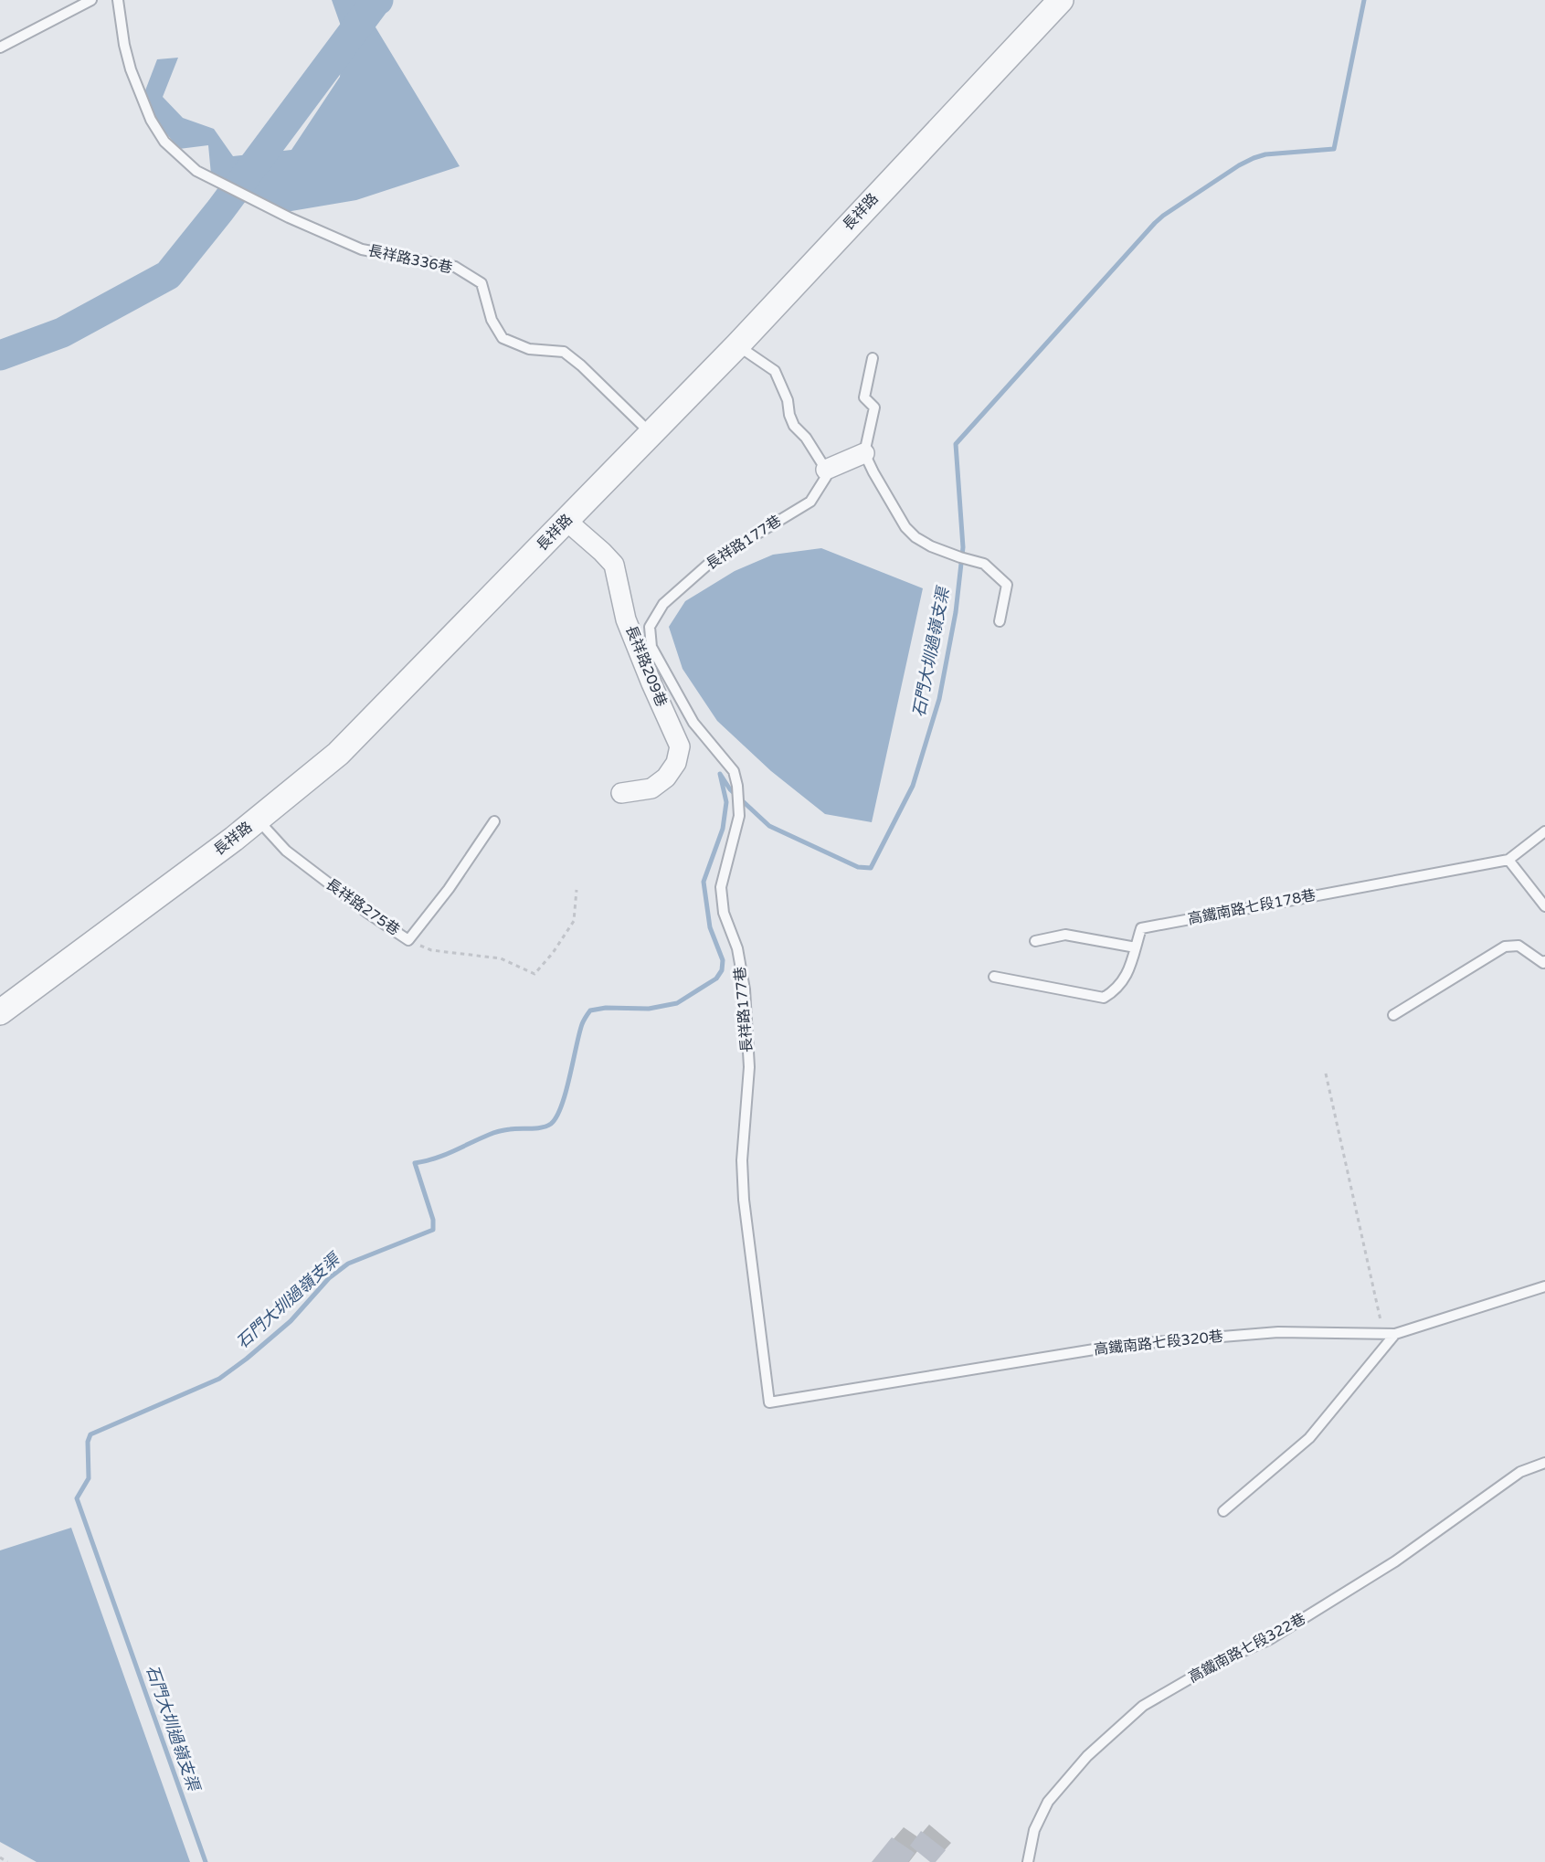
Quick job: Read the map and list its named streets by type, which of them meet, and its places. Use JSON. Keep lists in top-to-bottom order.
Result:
{
  "streets": {
    "street": ["長祥路", "長祥路209巷"],
    "lane": [
      "長祥路336巷",
      "長祥路177巷",
      "長祥路275巷",
      "高鐵南路七段178巷",
      "高鐵南路七段320巷",
      "高鐵南路七段322巷"
    ]
  },
  "crossings": [
    ["長祥路", "長祥路336巷"],
    ["長祥路", "長祥路209巷"],
    ["長祥路", "長祥路275巷"],
    ["長祥路177巷", "高鐵南路七段320巷"]
  ],
  "water": ["石門大圳過嶺支渠"]
}
